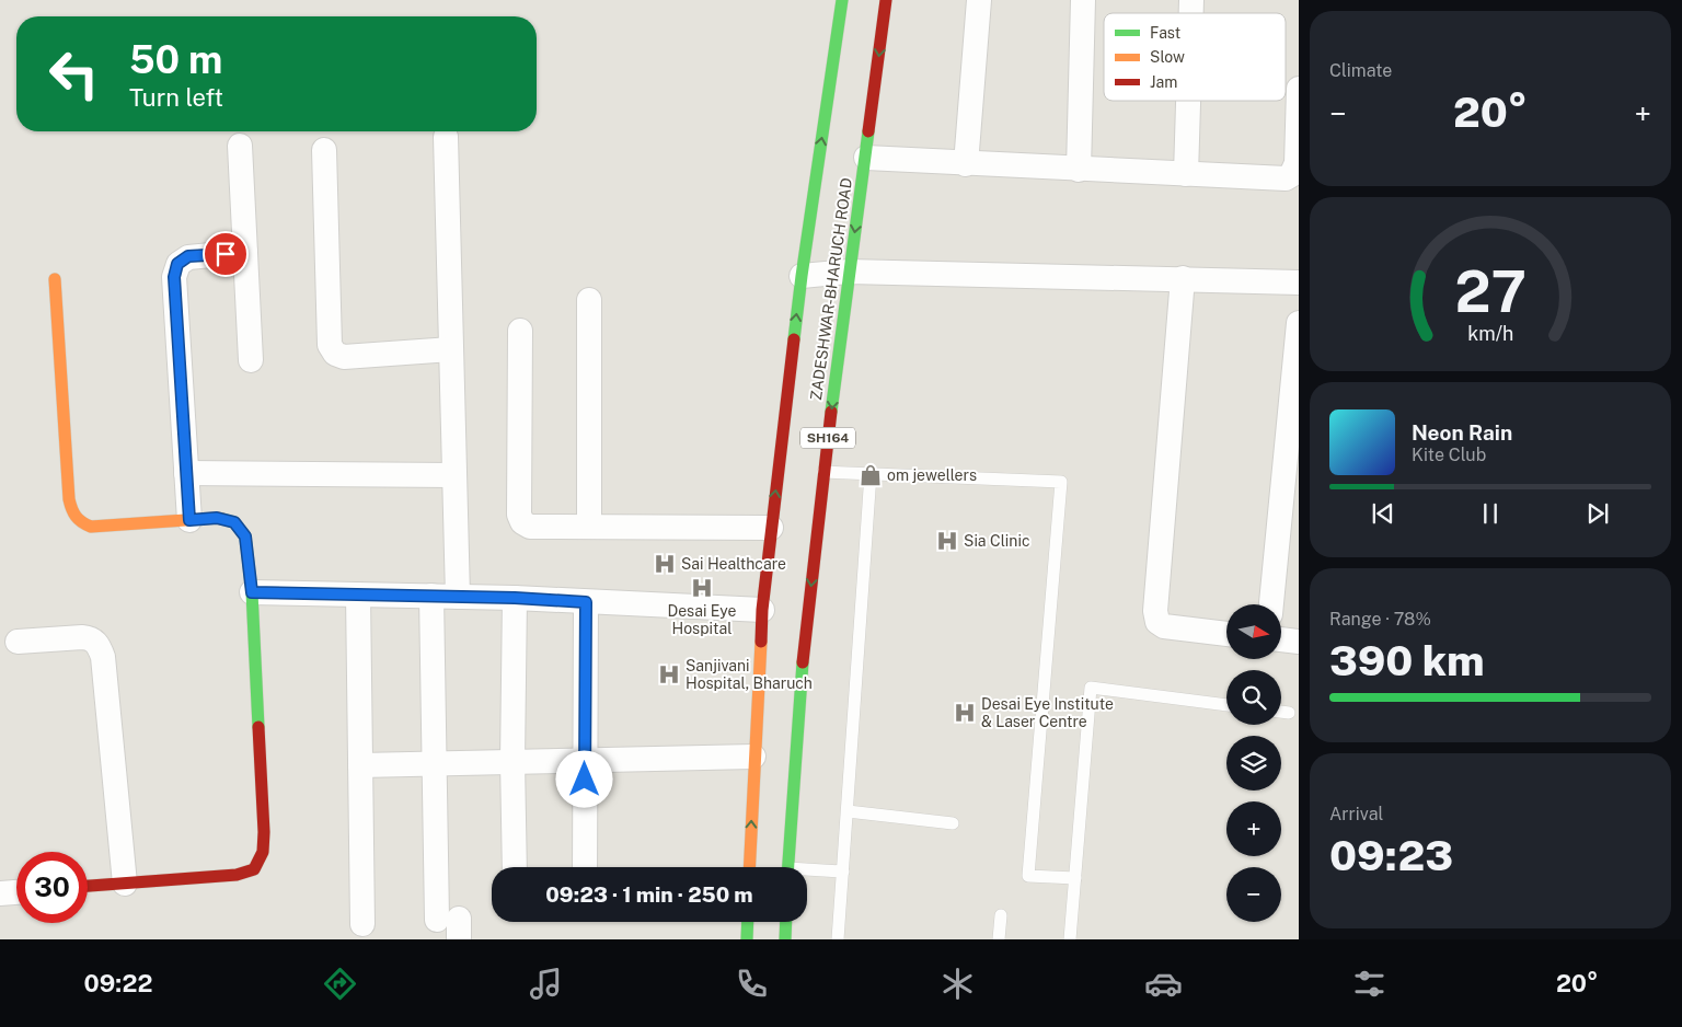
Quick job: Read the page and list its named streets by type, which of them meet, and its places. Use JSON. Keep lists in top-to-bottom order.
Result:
{
  "streets": {
    "main road": ["ZADESHWAR-BHARUCH ROAD", "SH164"]
  },
  "places": {
    "shop": ["om jewellers"],
    "hospital": [
      "Sia Clinic",
      "Sai Healthcare",
      "Desai Eye Hospital",
      "Sanjivani Hospital, Bharuch",
      "Desai Eye Institute & Laser Centre"
    ]
  },
  "legend": ["Fast", "Slow", "Jam"],
  "north": "right",
  "page": {
    "tile": [
      "Climate",
      ["Range · 78%", "390 km"],
      ["Arrival", "09:23"]
    ],
    "turn": ["50 m", "Turn left"],
    "heat": ["−", "20°", "+"],
    "song": ["Neon Rain", "Kite Club"],
    "map_buttons": ["+", "−"],
    "limit": "30",
    "trip": "09:23 · 1 min · 250 m",
    "tabs": ["09:22", "20°"],
    "gauge": ["27", "km/h"]
  }
}
